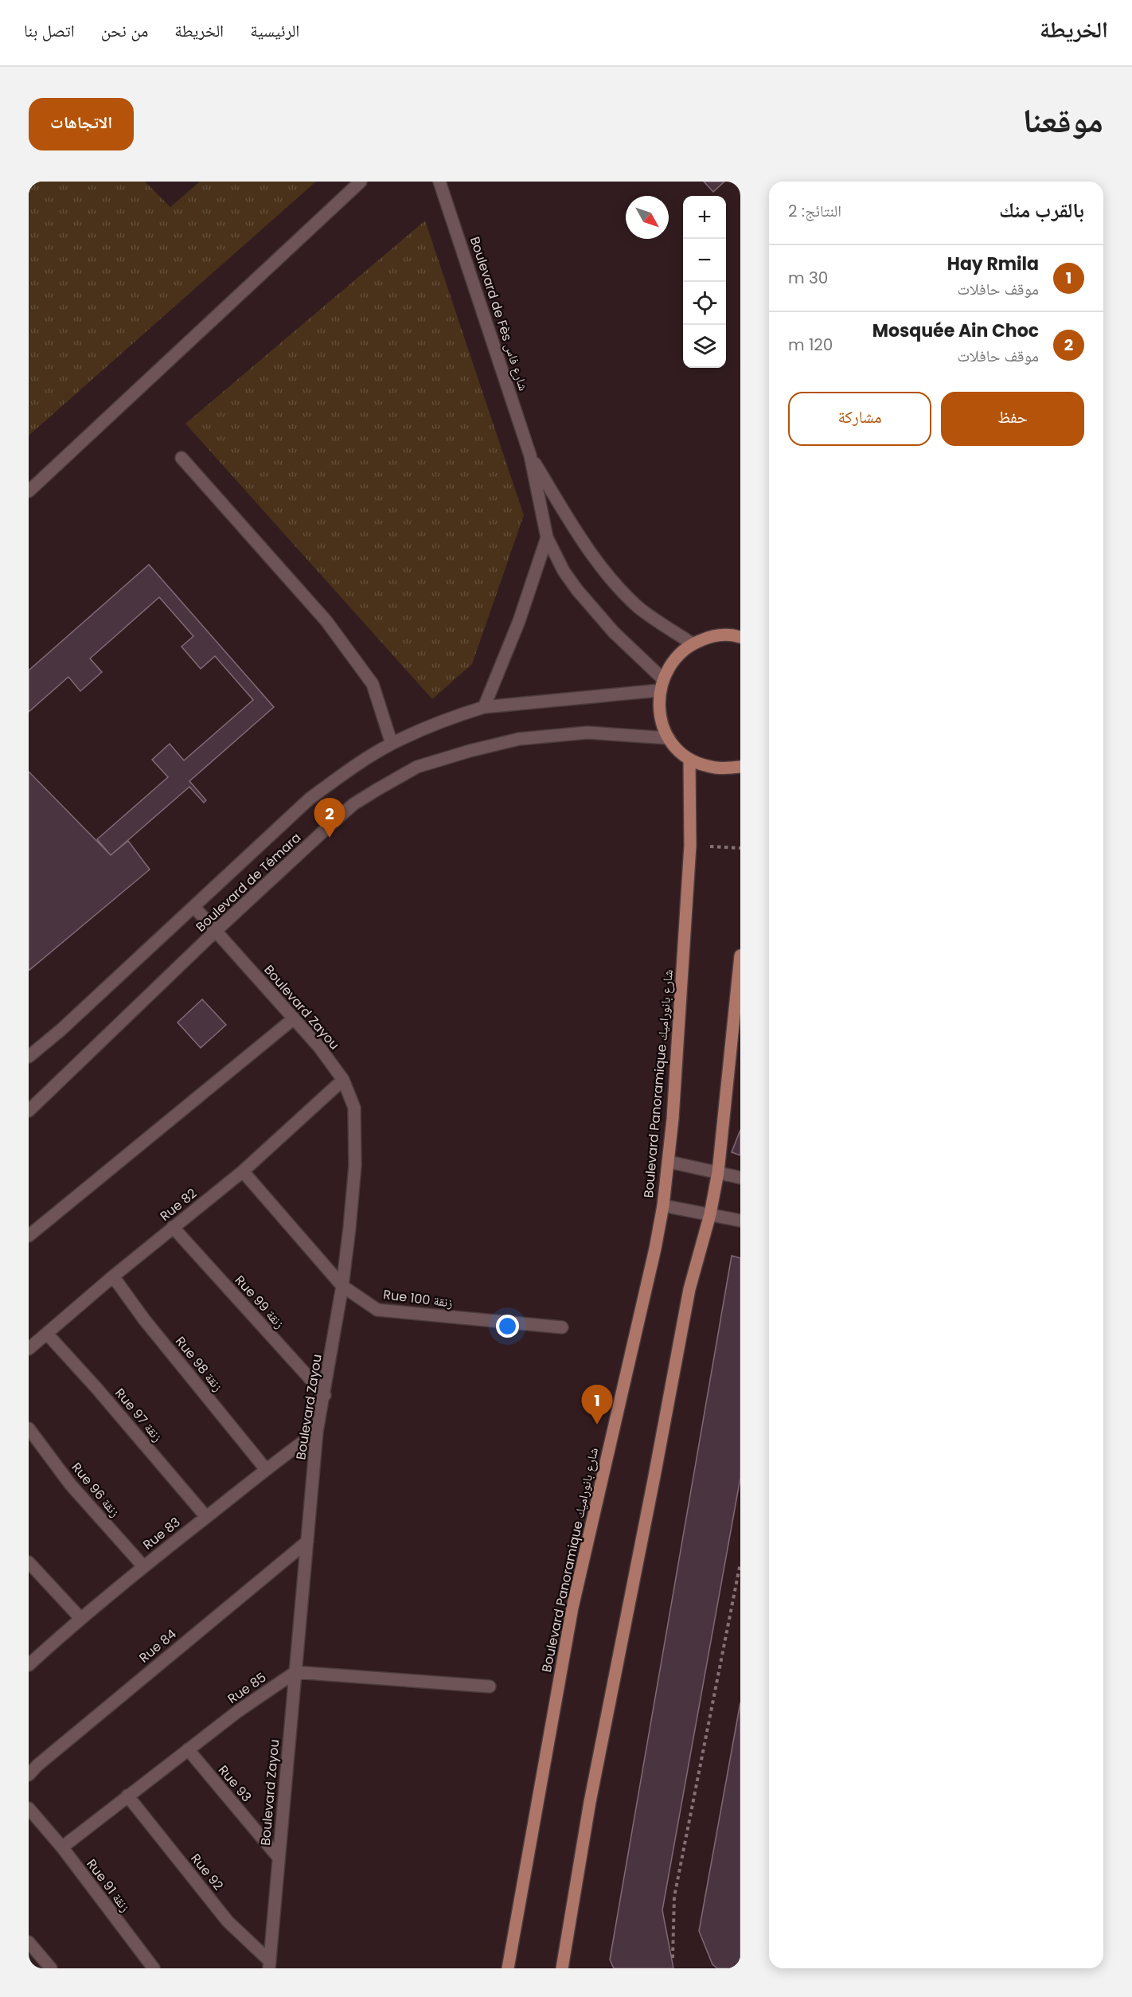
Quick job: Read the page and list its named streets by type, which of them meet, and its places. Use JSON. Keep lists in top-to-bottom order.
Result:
{
  "streets": {
    "main road": ["Boulevard Panoramique شارع بانوراميك"],
    "street": [
      "Boulevard de Fès شارع فاس",
      "Boulevard de Témara",
      "Boulevard Zayou",
      "Rue 82",
      "Rue 100 زنقة",
      "Rue 99 زنقة",
      "Rue 98 زنقة",
      "Rue 97 زنقة",
      "Rue 96 زنقة",
      "Rue 83",
      "Rue 84",
      "Rue 85",
      "Rue 93",
      "Rue 92",
      "Rue 91 زنقة"
    ]
  },
  "crossings": [
    ["Boulevard de Fès شارع فاس", "Boulevard de Témara"],
    ["Boulevard de Témara", "Boulevard Zayou"],
    ["Boulevard Zayou", "Rue 82"],
    ["Boulevard Zayou", "Rue 100 زنقة"],
    ["Boulevard Zayou", "Rue 99 زنقة"],
    ["Boulevard Zayou", "Rue 83"],
    ["Boulevard Zayou", "Rue 84"],
    ["Boulevard Zayou", "Rue 85"],
    ["Boulevard Zayou", "Rue 93"],
    ["Boulevard Zayou", "Rue 92"],
    ["Rue 82", "Rue 100 زنقة"],
    ["Rue 82", "Rue 99 زنقة"],
    ["Rue 82", "Rue 98 زنقة"],
    ["Rue 82", "Rue 97 زنقة"],
    ["Rue 98 زنقة", "Rue 83"],
    ["Rue 97 زنقة", "Rue 83"],
    ["Rue 96 زنقة", "Rue 83"],
    ["Rue 85", "Rue 93"],
    ["Rue 85", "Rue 92"],
    ["Rue 85", "Rue 91 زنقة"]
  ],
  "north": "bottom right",
  "page": {
    "header": "الخريطة",
    "nav": [
      "الرئيسية",
      "الخريطة",
      "من نحن",
      "اتصل بنا"
    ],
    "title": "موقعنا",
    "buttons": [
      "الاتجاهات",
      ["حفظ", "مشاركة"]
    ],
    "heading": ["بالقرب منك", "النتائج: 2"],
    "map_buttons": ["+", "−"],
    "list": [
      {
        "mark": "1",
        "name": "Hay Rmila",
        "note": "موقف حافلات",
        "value": "30 m"
      },
      {
        "mark": "2",
        "name": "Mosquée Ain Choc",
        "note": "موقف حافلات",
        "value": "120 m"
      }
    ],
    "pins": ["2", "1"]
  }
}
